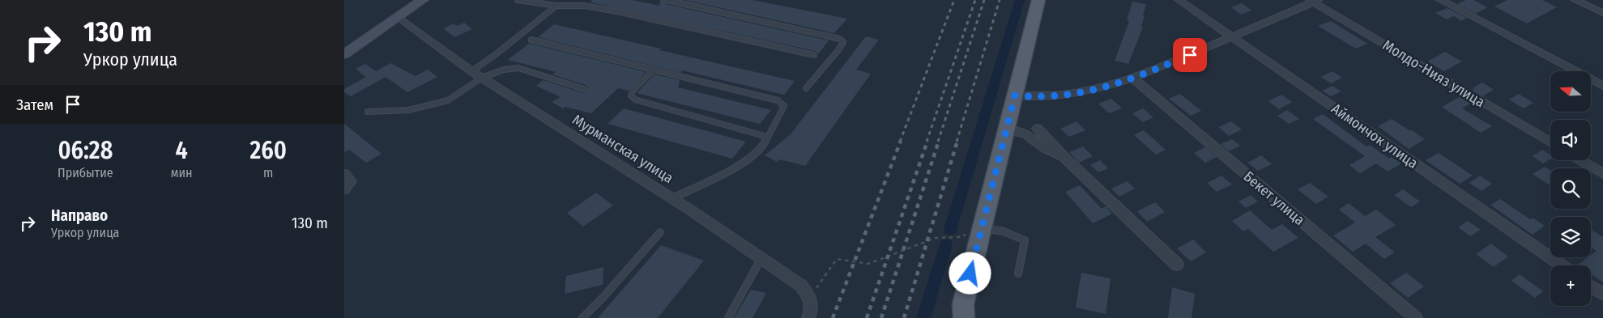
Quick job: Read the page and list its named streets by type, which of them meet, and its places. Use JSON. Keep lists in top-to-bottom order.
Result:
{
  "streets": {
    "street": [
      "Молдо-Нияз улица",
      "Аймончок улица",
      "Мурманская улица",
      "Бекет улица"
    ]
  },
  "north": "left",
  "page": {
    "turn": ["130 m", "Уркор улица"],
    "map_buttons": "+",
    "then": "Затем",
    "eta": [
      "06:28",
      "Прибытие",
      "4",
      "мин",
      "260",
      "m"
    ],
    "list": [
      {
        "name": "Направо",
        "note": "Уркор улица",
        "value": "130 m"
      }
    ]
  }
}
